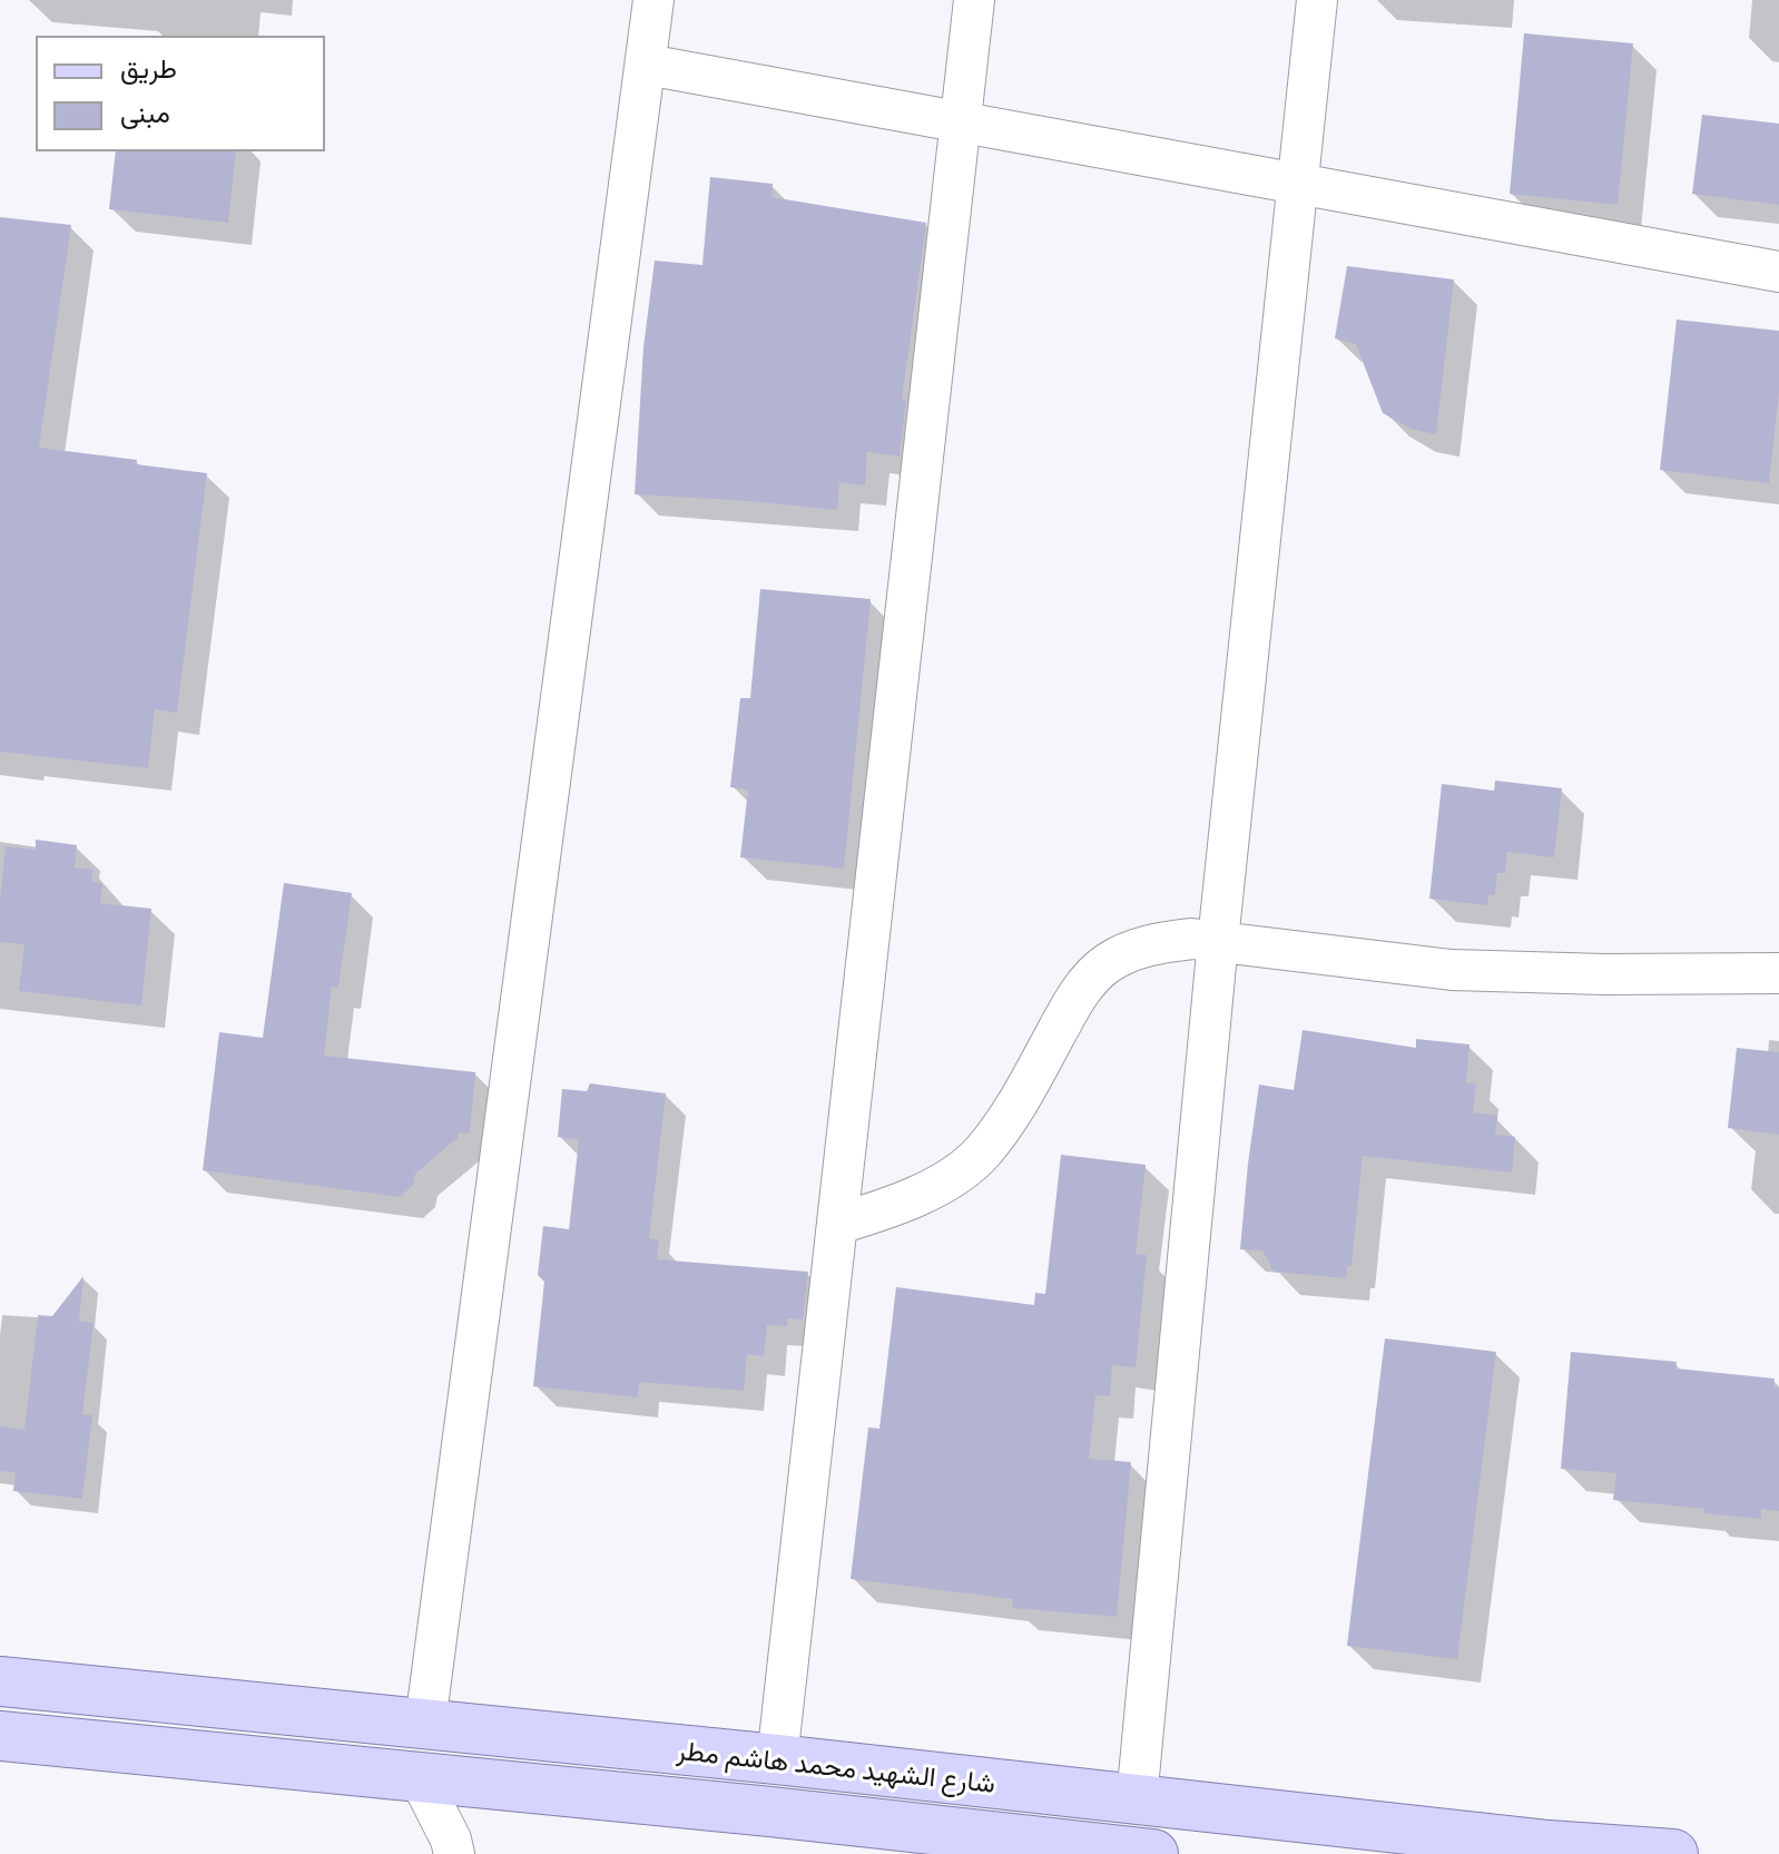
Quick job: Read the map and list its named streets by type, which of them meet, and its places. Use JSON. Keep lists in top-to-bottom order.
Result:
{
  "streets": {
    "main road": ["شارع الشهيد محمد هاشم مطر"]
  },
  "legend": ["طريق", "مبنى"]
}
